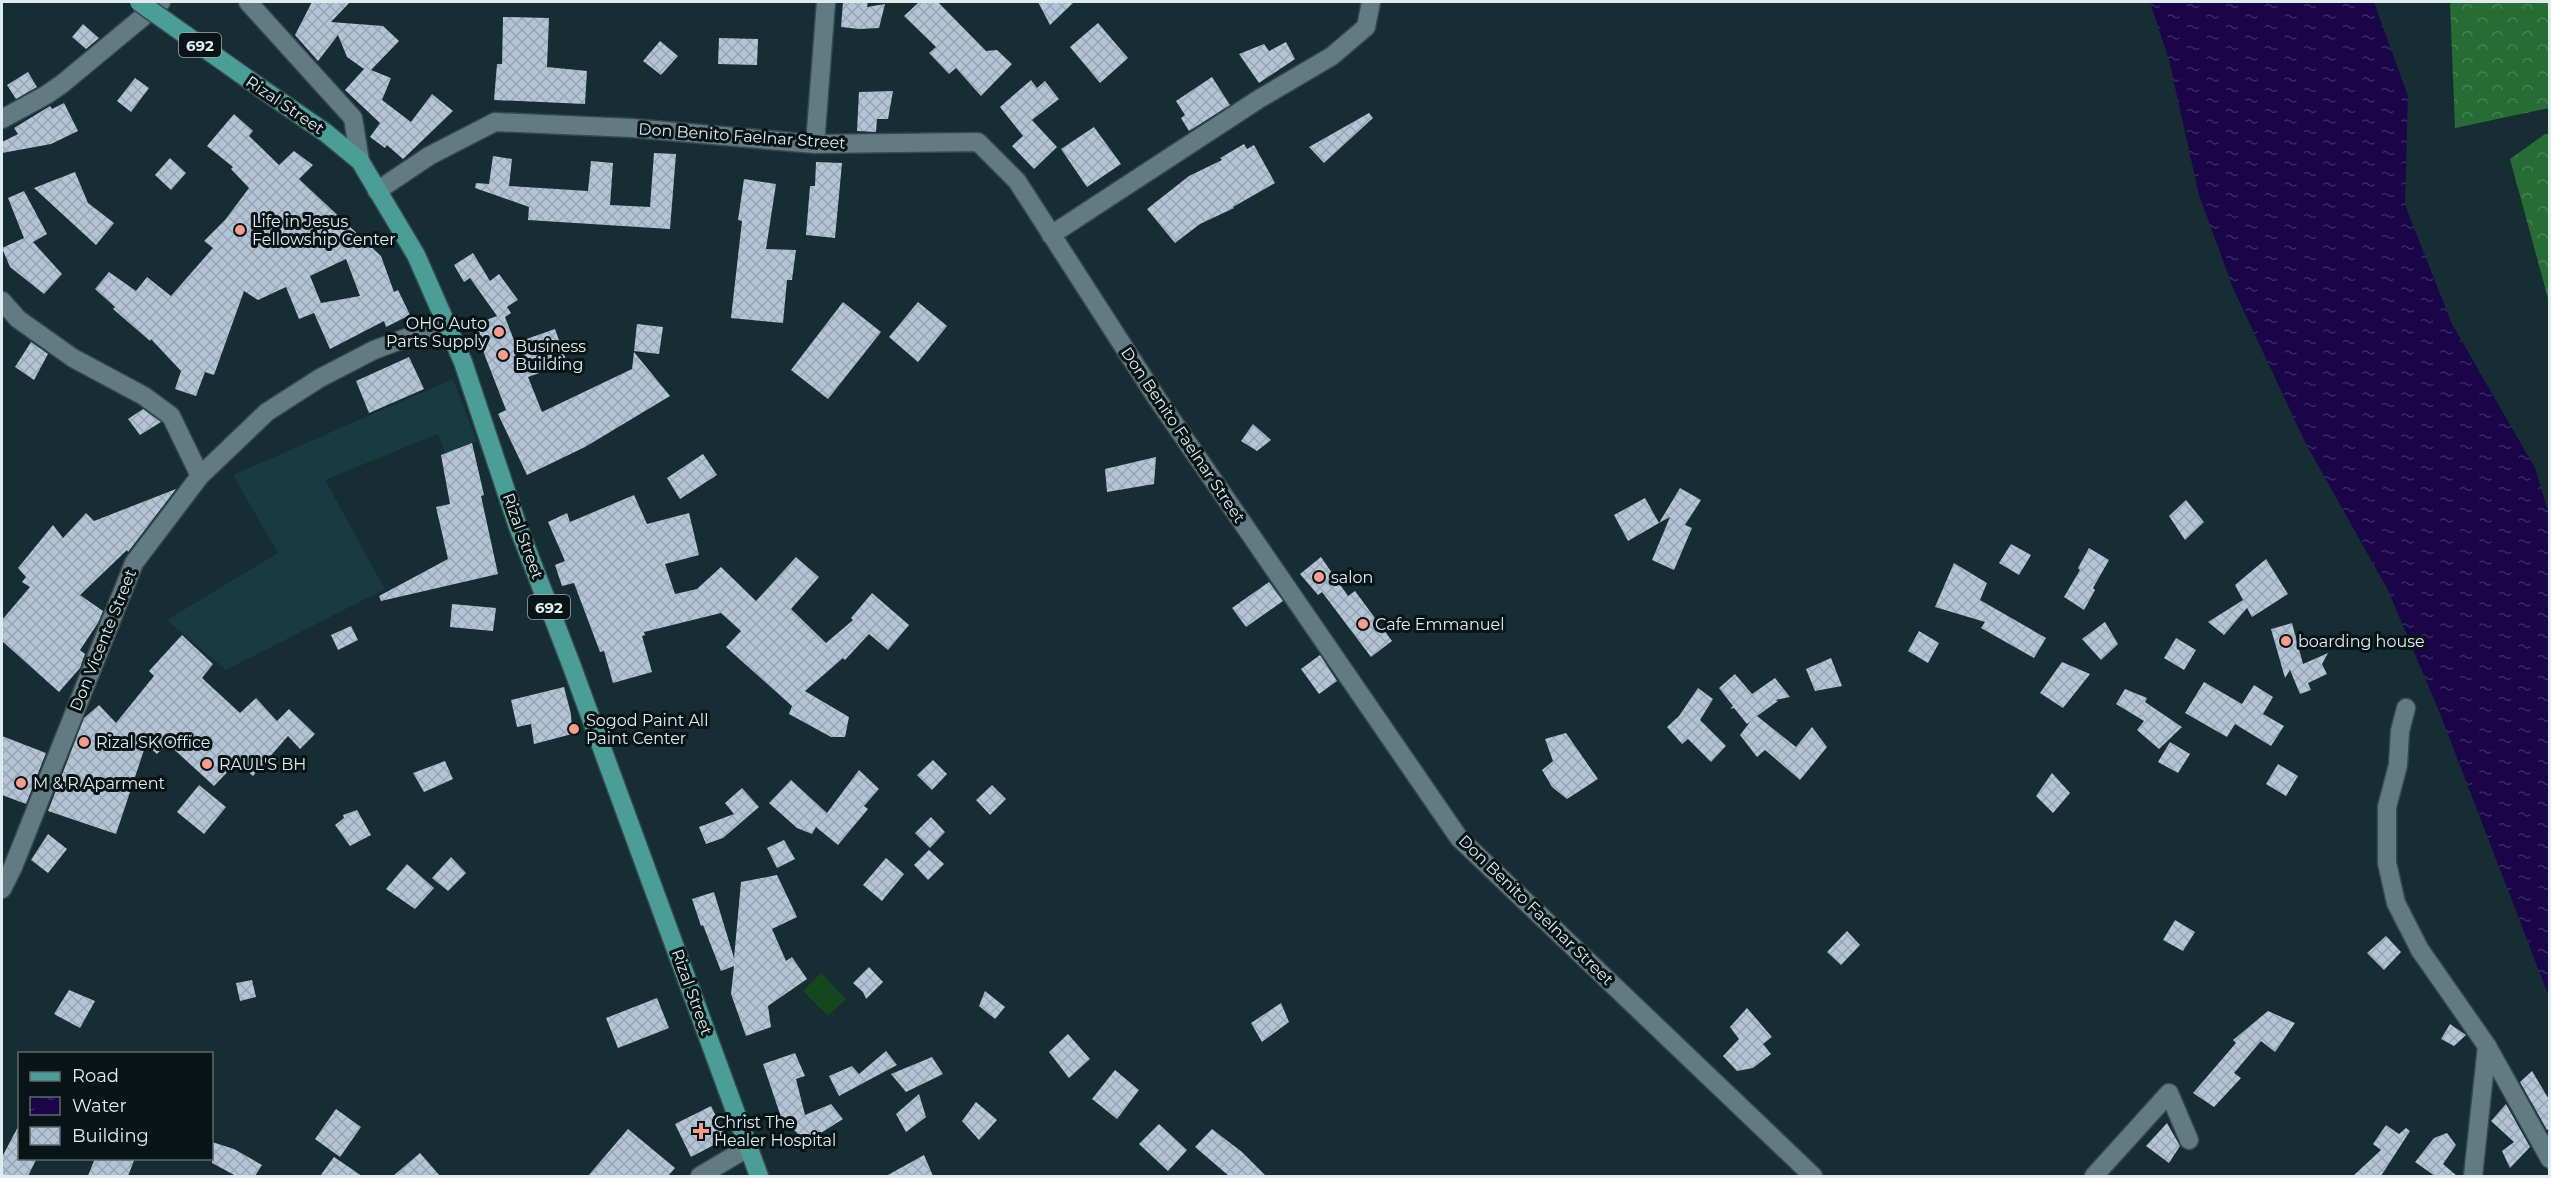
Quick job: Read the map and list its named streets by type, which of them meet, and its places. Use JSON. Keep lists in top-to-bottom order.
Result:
{
  "streets": {
    "main road": ["692", "Rizal Street"],
    "street": ["Don Benito Faelnar Street", "Don Vicente Street"]
  },
  "crossings": [
    ["Rizal Street", "Don Benito Faelnar Street"],
    ["Rizal Street", "Don Vicente Street"]
  ],
  "places": {
    "other": [
      "Life in Jesus Fellowship Center",
      "OHG Auto Parts Supply",
      "Business Building",
      "salon",
      "Cafe Emmanuel",
      "boarding house",
      "Sogod Paint All Paint Center",
      "Rizal SK Office",
      "RAUL'S BH",
      "M & R Aparment"
    ],
    "health": ["Christ The Healer Hospital"]
  },
  "legend": ["Road", "Water", "Building"]
}
